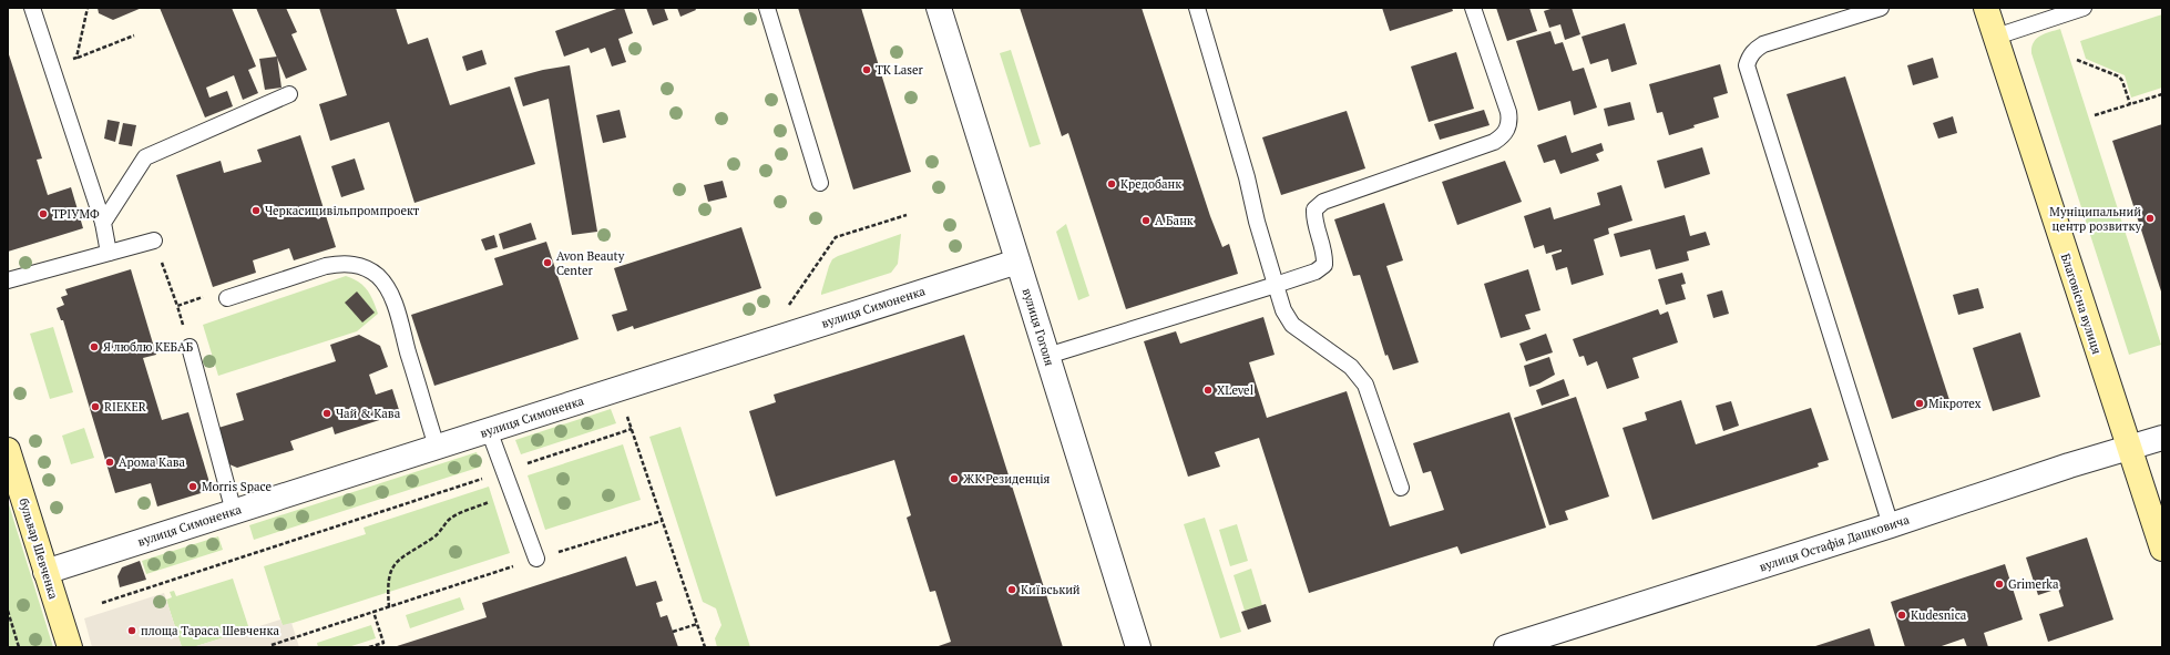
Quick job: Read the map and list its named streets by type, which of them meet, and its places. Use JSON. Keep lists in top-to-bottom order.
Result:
{
  "streets": {
    "main road": ["Благовісна вулиця", "бульвар Шевченка"],
    "street": ["вулиця Симоненка", "вулиця Гоголя", "вулиця Остафія Дашковича"]
  },
  "crossings": [
    ["Благовісна вулиця", "вулиця Остафія Дашковича"],
    ["вулиця Симоненка", "вулиця Гоголя"],
    ["вулиця Симоненка", "бульвар Шевченка"]
  ],
  "places": [
    "TK Laser",
    "Кредобанк",
    "Черкасицивільпромпроект",
    "ТРІУМФ",
    "Муніципальний центр розвитку",
    "А Банк",
    "Avon Beauty Center",
    "Я люблю КЕБАБ",
    "XLevel",
    "Мiкротех",
    "RIEKER",
    "Чай & Кава",
    "Арома Кава",
    "ЖК Резиденція",
    "Morris Space",
    "Grimerka",
    "Київський",
    "Kudesnica",
    "площа Тараса Шевченка"
  ]
}
